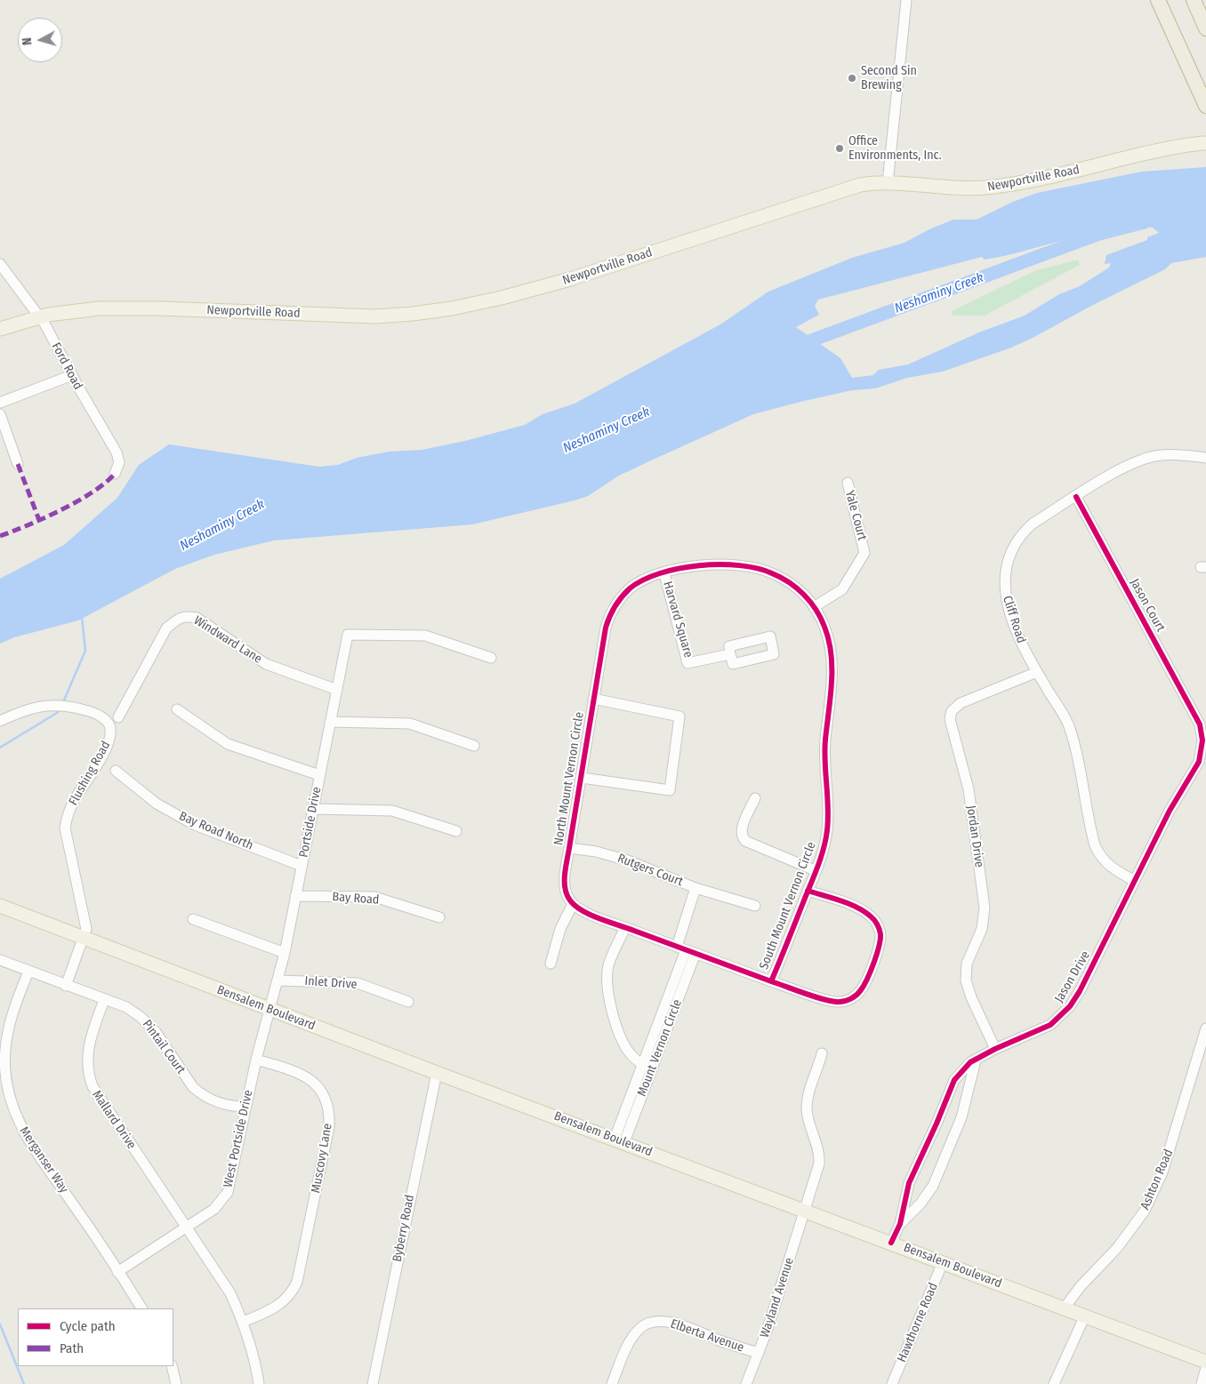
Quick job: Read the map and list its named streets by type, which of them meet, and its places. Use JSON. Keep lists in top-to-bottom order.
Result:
{
  "streets": {
    "main road": ["Newportville Road", "Bensalem Boulevard"],
    "street": [
      "Ford Road",
      "Yale Court",
      "Jason Court",
      "Harvard Square",
      "Cliff Road",
      "Windward Lane",
      "Flushing Road",
      "North Mount Vernon Circle",
      "Portside Drive",
      "Bay Road North",
      "Jordan Drive",
      "Rutgers Court",
      "Bay Road",
      "South Mount Vernon Circle",
      "Jason Drive",
      "Inlet Drive",
      "Pintail Court",
      "Mount Vernon Circle",
      "Mallard Drive",
      "West Portside Drive",
      "Muscovy Lane",
      "Merganser Way",
      "Ashton Road",
      "Byberry Road",
      "Wayland Avenue",
      "Hawthorne Road",
      "Elberta Avenue"
    ]
  },
  "crossings": [
    ["Newportville Road", "Ford Road"],
    ["Yale Court", "South Mount Vernon Circle"],
    ["Jason Court", "Cliff Road"],
    ["Jason Court", "Jason Drive"],
    ["Harvard Square", "North Mount Vernon Circle"],
    ["Harvard Square", "South Mount Vernon Circle"],
    ["Cliff Road", "Jordan Drive"],
    ["Cliff Road", "Jason Drive"],
    ["Windward Lane", "Portside Drive"],
    ["Flushing Road", "Bensalem Boulevard"],
    ["Flushing Road", "Pintail Court"],
    ["North Mount Vernon Circle", "Rutgers Court"],
    ["North Mount Vernon Circle", "South Mount Vernon Circle"],
    ["Portside Drive", "Bay Road North"],
    ["Portside Drive", "Bay Road"],
    ["Portside Drive", "Inlet Drive"],
    ["Portside Drive", "Bensalem Boulevard"],
    ["Jordan Drive", "Jason Drive"],
    ["Rutgers Court", "Mount Vernon Circle"],
    ["Jason Drive", "Bensalem Boulevard"],
    ["Bensalem Boulevard", "Mount Vernon Circle"],
    ["Bensalem Boulevard", "Ashton Road"],
    ["Bensalem Boulevard", "Byberry Road"],
    ["Bensalem Boulevard", "Wayland Avenue"],
    ["Bensalem Boulevard", "Hawthorne Road"],
    ["Pintail Court", "Mallard Drive"],
    ["Pintail Court", "West Portside Drive"],
    ["Pintail Court", "Merganser Way"],
    ["Mallard Drive", "West Portside Drive"],
    ["Mallard Drive", "Muscovy Lane"],
    ["West Portside Drive", "Muscovy Lane"],
    ["Wayland Avenue", "Elberta Avenue"]
  ],
  "water": ["Neshaminy Creek"],
  "places": ["Second Sin Brewing", "Office Environments, Inc."],
  "legend": ["Cycle path", "Path"],
  "north": "left"
}
